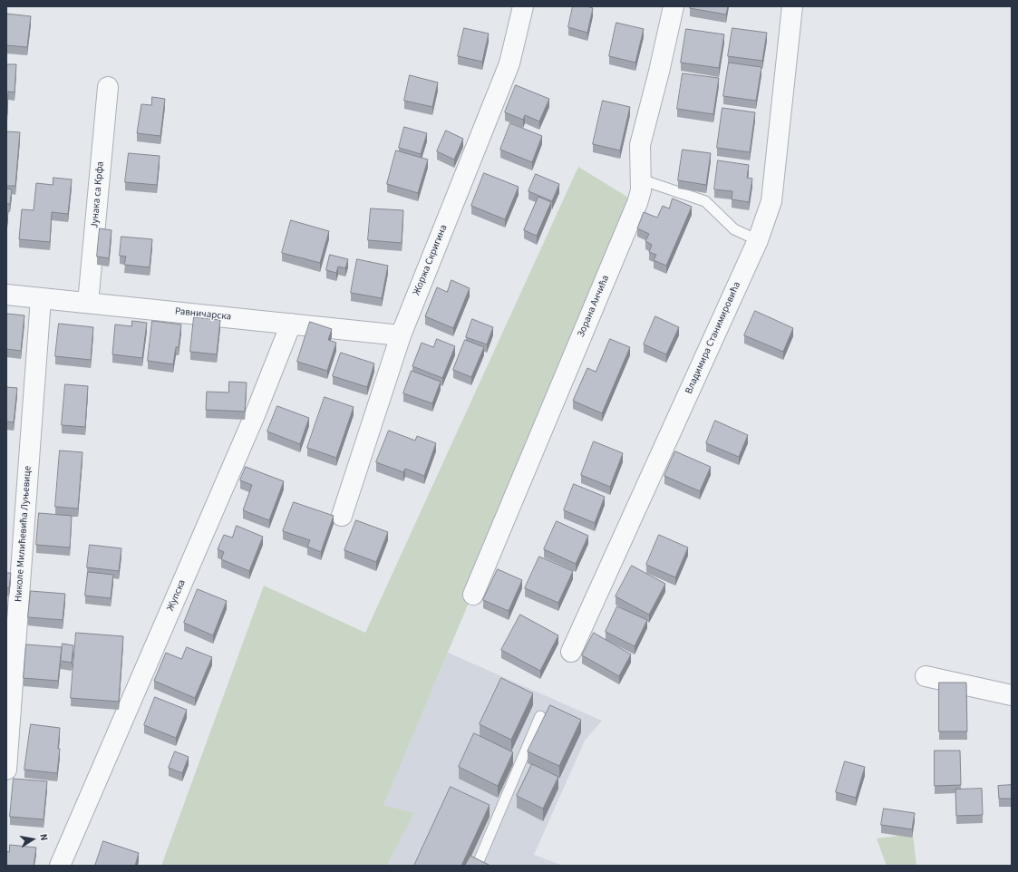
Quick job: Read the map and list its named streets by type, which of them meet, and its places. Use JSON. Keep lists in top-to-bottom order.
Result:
{
  "streets": {
    "street": [
      "Јунака са Крфа",
      "Жоржа Скригина",
      "Зорана Анчића",
      "Равничарска",
      "Владимира Станимировића",
      "Николе Милићевића Луњевице",
      "Жупска"
    ]
  },
  "crossings": [
    ["Јунака са Крфа", "Равничарска"],
    ["Жоржа Скригина", "Равничарска"],
    ["Равничарска", "Николе Милићевића Луњевице"],
    ["Равничарска", "Жупска"]
  ],
  "north": "right"
}
